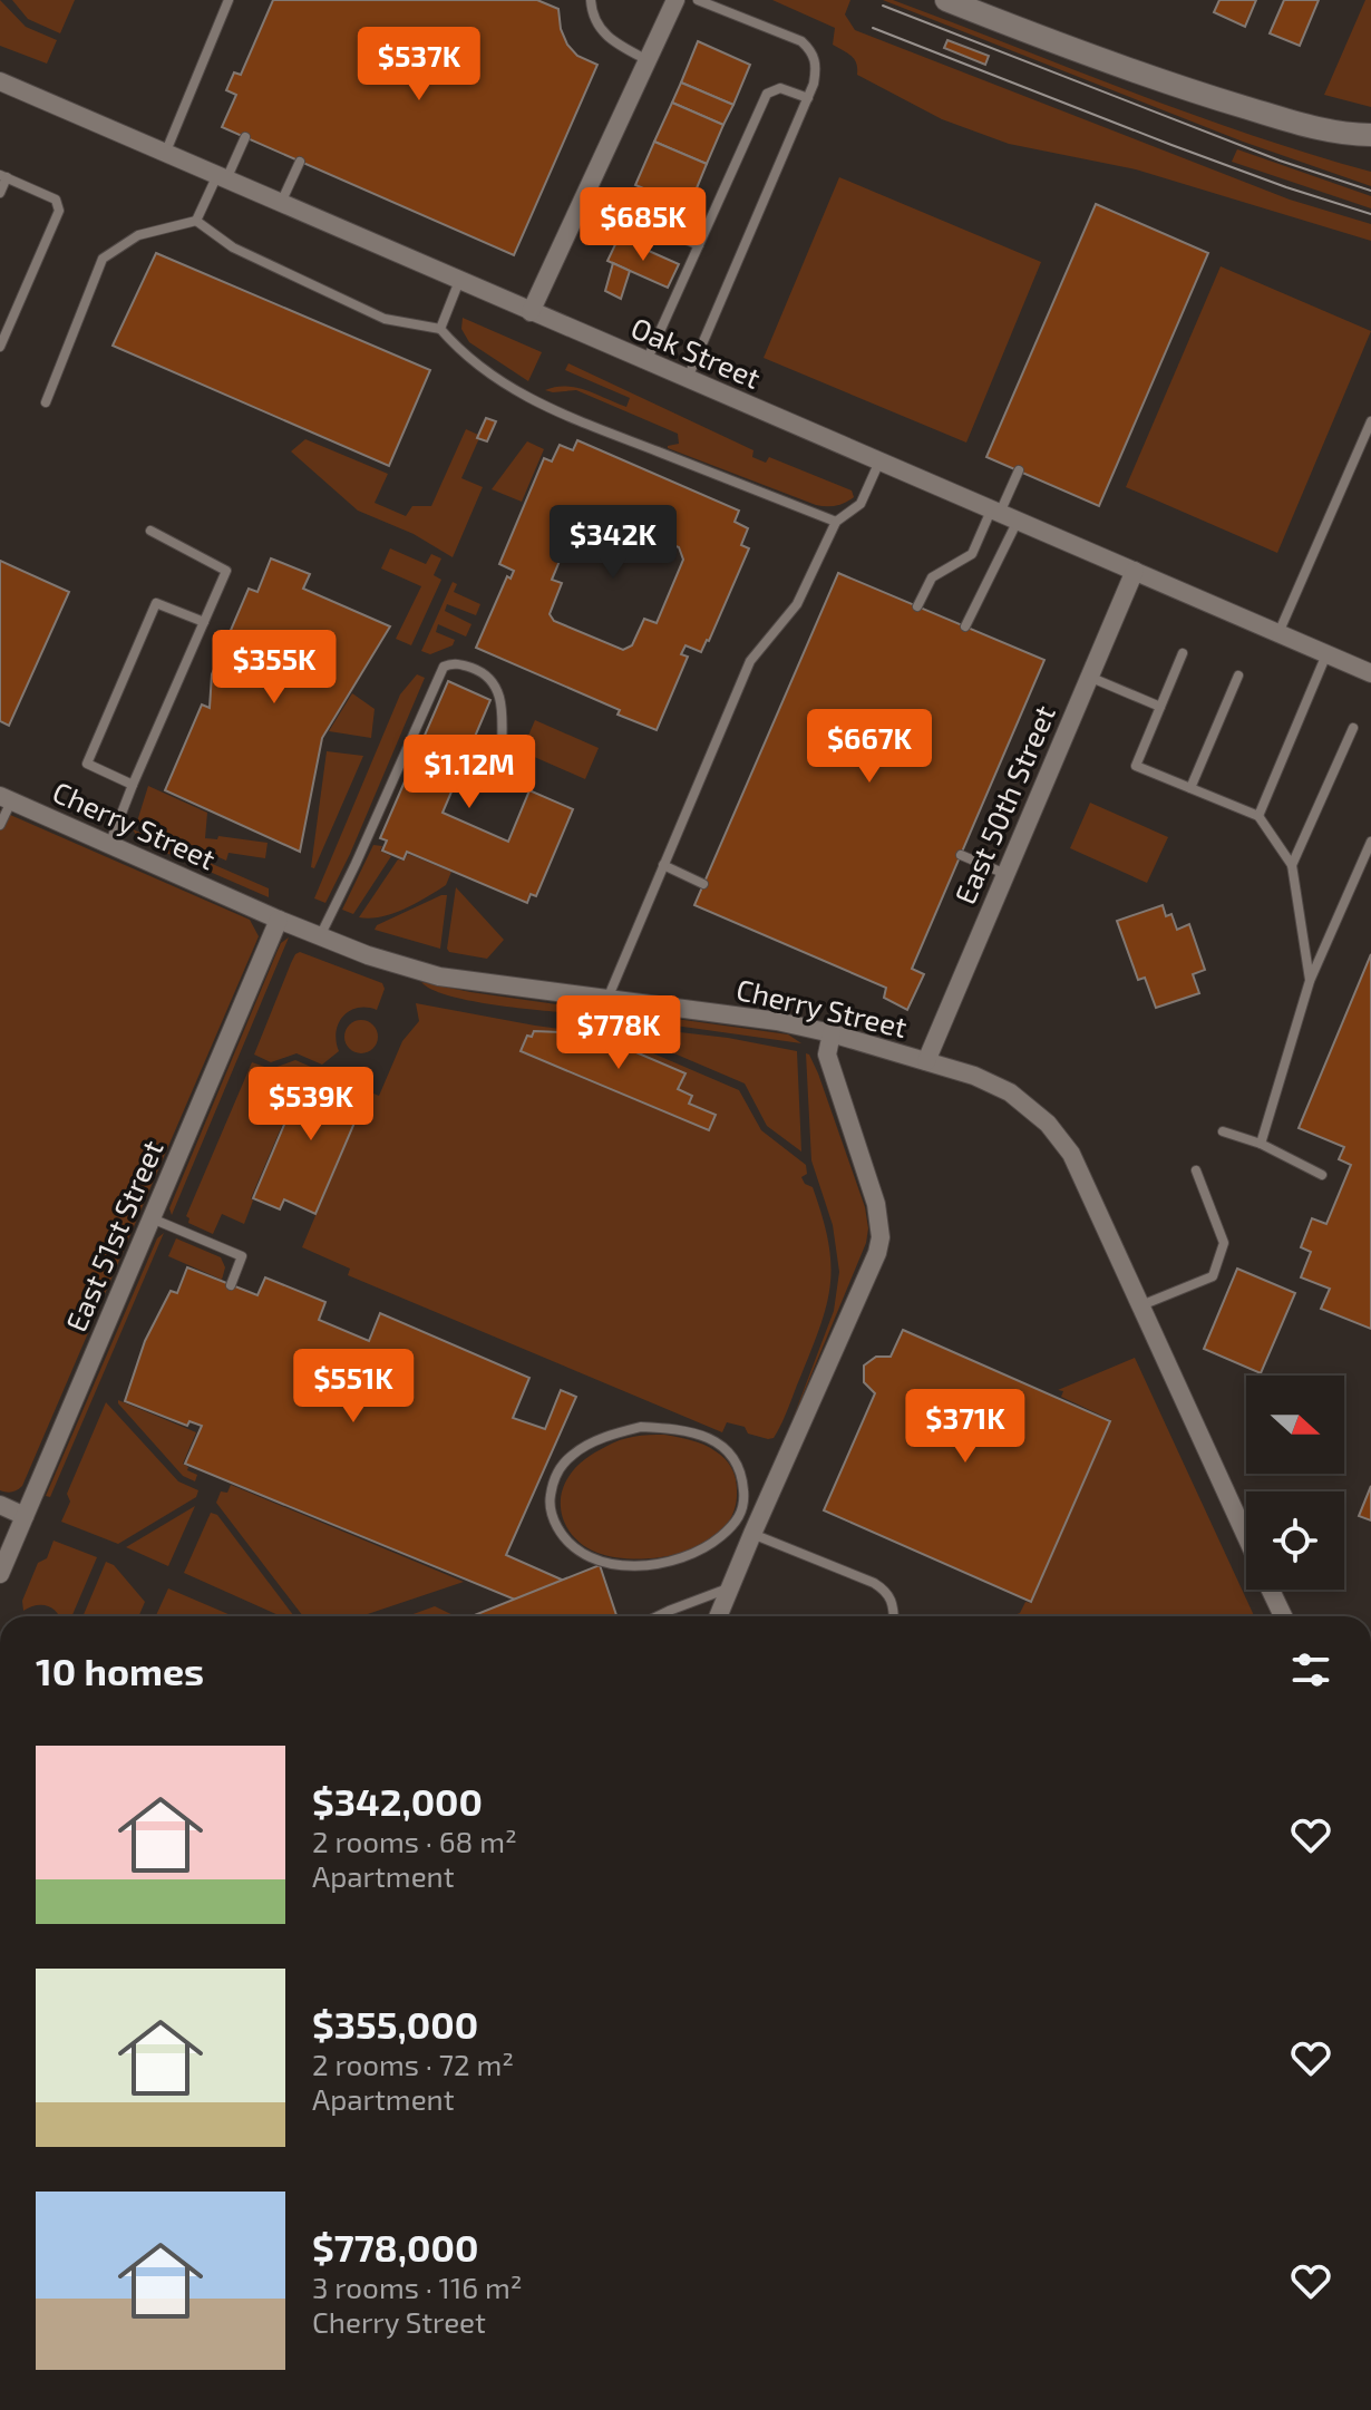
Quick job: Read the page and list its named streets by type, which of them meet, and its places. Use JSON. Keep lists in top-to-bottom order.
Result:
{
  "streets": {
    "street": [
      "Oak Street",
      "East 50th Street",
      "Cherry Street",
      "East 51st Street"
    ]
  },
  "crossings": [
    ["Oak Street", "East 50th Street"],
    ["East 50th Street", "Cherry Street"],
    ["Cherry Street", "East 51st Street"]
  ],
  "north": "right",
  "page": {
    "price": [
      "$537K",
      "$685K",
      "$342K",
      "$355K",
      "$667K",
      "$1.12M",
      "$778K",
      "$539K",
      "$551K",
      "$371K"
    ],
    "heading": "10 homes",
    "list": [
      {
        "name": "$342,000",
        "note": "2 rooms · 68 m² · Apartment"
      },
      {
        "name": "$355,000",
        "note": "2 rooms · 72 m² · Apartment"
      },
      {
        "name": "$778,000",
        "note": "3 rooms · 116 m² · Cherry Street"
      }
    ]
  }
}
